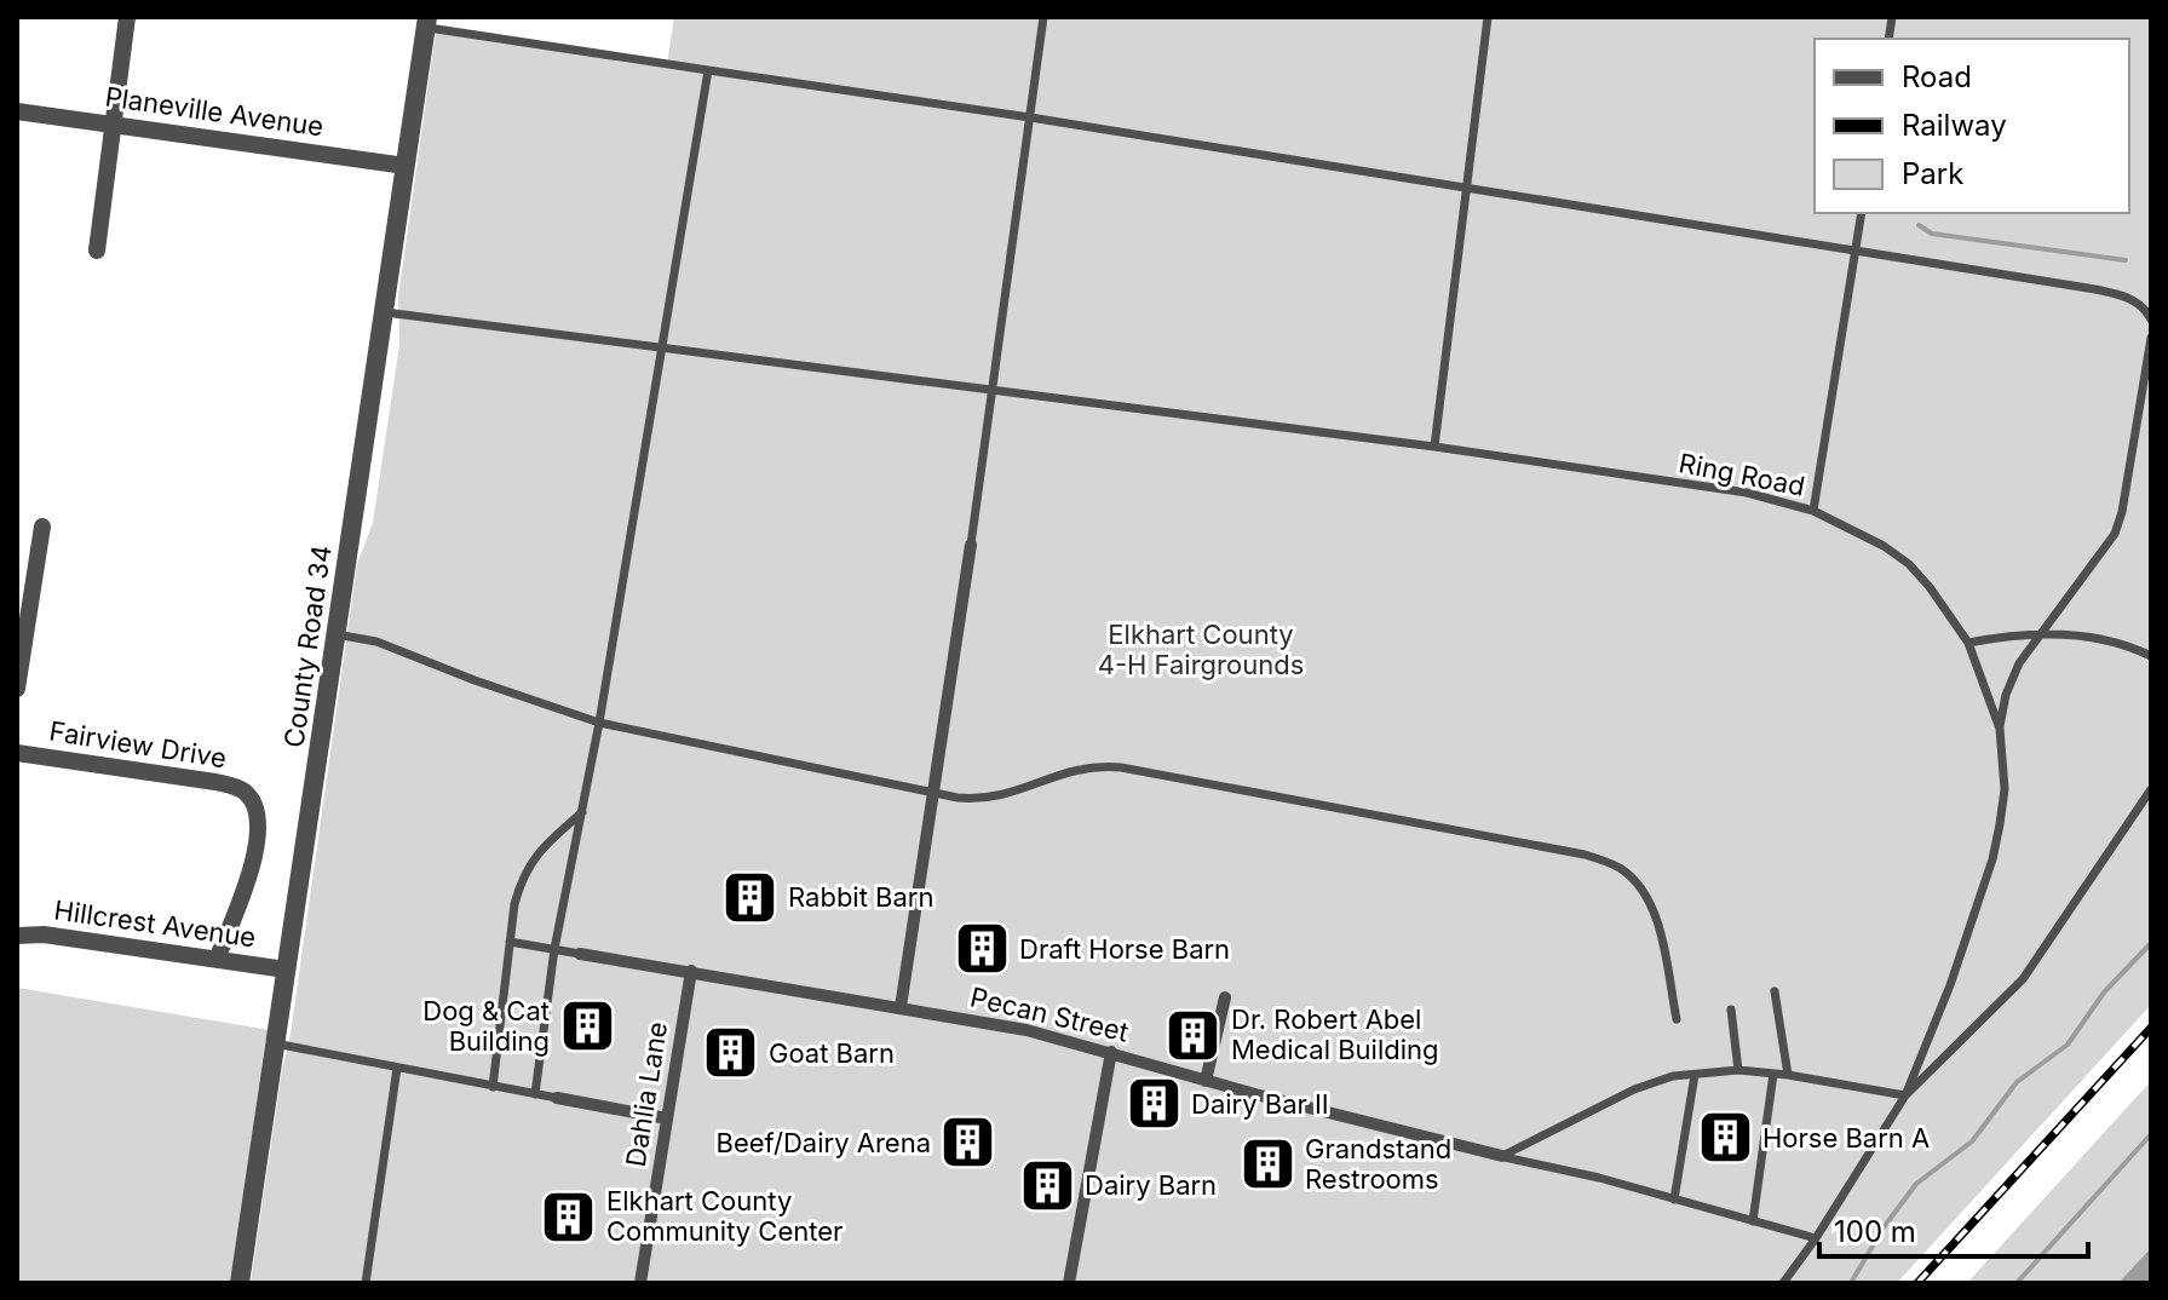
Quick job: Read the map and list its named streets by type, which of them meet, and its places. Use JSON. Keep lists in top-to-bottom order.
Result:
{
  "streets": {
    "street": [
      "Planeville Avenue",
      "County Road 34",
      "Fairview Drive",
      "Hillcrest Avenue",
      "Pecan Street",
      "Dahlia Lane"
    ],
    "lane": ["Ring Road"]
  },
  "crossings": [
    ["Planeville Avenue", "County Road 34"],
    ["Ring Road", "County Road 34"],
    ["County Road 34", "Hillcrest Avenue"],
    ["Fairview Drive", "Hillcrest Avenue"],
    ["Pecan Street", "Dahlia Lane"]
  ],
  "parks": ["Elkhart County 4-H Fairgrounds"],
  "places": {
    "building": [
      "Rabbit Barn",
      "Draft Horse Barn",
      "Dog & Cat Building",
      "Dr. Robert Abel Medical Building",
      "Goat Barn",
      "Dairy Bar II",
      "Horse Barn A",
      "Beef/Dairy Arena",
      "Grandstand Restrooms",
      "Dairy Barn",
      "Elkhart County Community Center"
    ]
  },
  "legend": ["Road", "Railway", "Park"],
  "scale_bar": "100 m"
}
